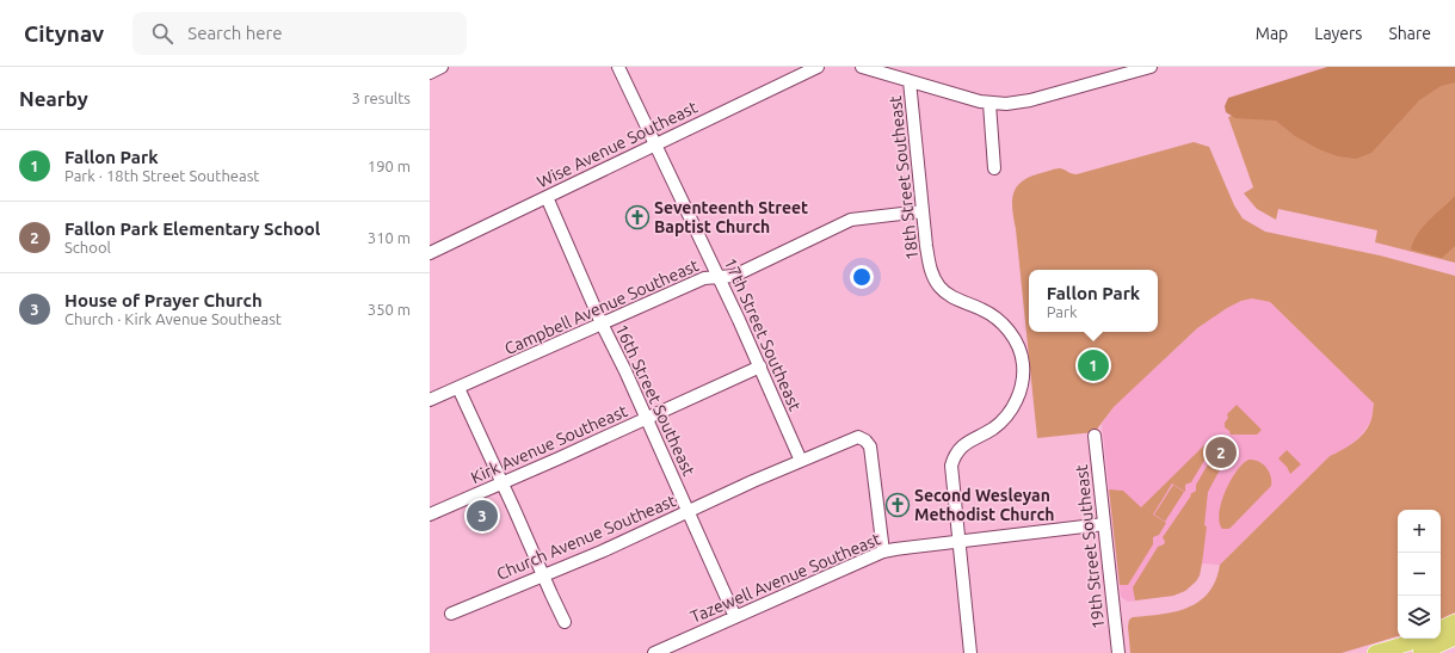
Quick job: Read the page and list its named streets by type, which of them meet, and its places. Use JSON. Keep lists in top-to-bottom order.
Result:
{
  "streets": {
    "street": [
      "Wise Avenue Southeast",
      "18th Street Southeast",
      "Campbell Avenue Southeast",
      "17th Street Southeast",
      "16th Street Southeast",
      "Kirk Avenue Southeast",
      "Church Avenue Southeast",
      "19th Street Southeast",
      "Tazewell Avenue Southeast"
    ]
  },
  "crossings": [
    ["Wise Avenue Southeast", "17th Street Southeast"],
    ["Wise Avenue Southeast", "16th Street Southeast"],
    ["18th Street Southeast", "Campbell Avenue Southeast"],
    ["18th Street Southeast", "Tazewell Avenue Southeast"],
    ["Campbell Avenue Southeast", "17th Street Southeast"],
    ["Campbell Avenue Southeast", "16th Street Southeast"],
    ["17th Street Southeast", "Kirk Avenue Southeast"],
    ["17th Street Southeast", "Church Avenue Southeast"],
    ["16th Street Southeast", "Kirk Avenue Southeast"],
    ["16th Street Southeast", "Church Avenue Southeast"],
    ["16th Street Southeast", "Tazewell Avenue Southeast"],
    ["Church Avenue Southeast", "Tazewell Avenue Southeast"],
    ["19th Street Southeast", "Tazewell Avenue Southeast"]
  ],
  "places": {
    "church": ["Seventeenth Street Baptist Church", "Second Wesleyan Methodist Church"]
  },
  "page": {
    "header": "Citynav",
    "search": "Search here",
    "nav": ["Map", "Layers", "Share"],
    "heading": ["Nearby", "3 results"],
    "list": [
      {
        "mark": "1",
        "name": "Fallon Park",
        "note": "Park · 18th Street Southeast",
        "value": "190 m"
      },
      {
        "mark": "2",
        "name": "Fallon Park Elementary School",
        "note": "School",
        "value": "310 m"
      },
      {
        "mark": "3",
        "name": "House of Prayer Church",
        "note": "Church · Kirk Avenue Southeast",
        "value": "350 m"
      }
    ],
    "popup": ["Fallon Park", "Park"],
    "pins": ["1", "2", "3"],
    "map_buttons": ["+", "−"]
  }
}
